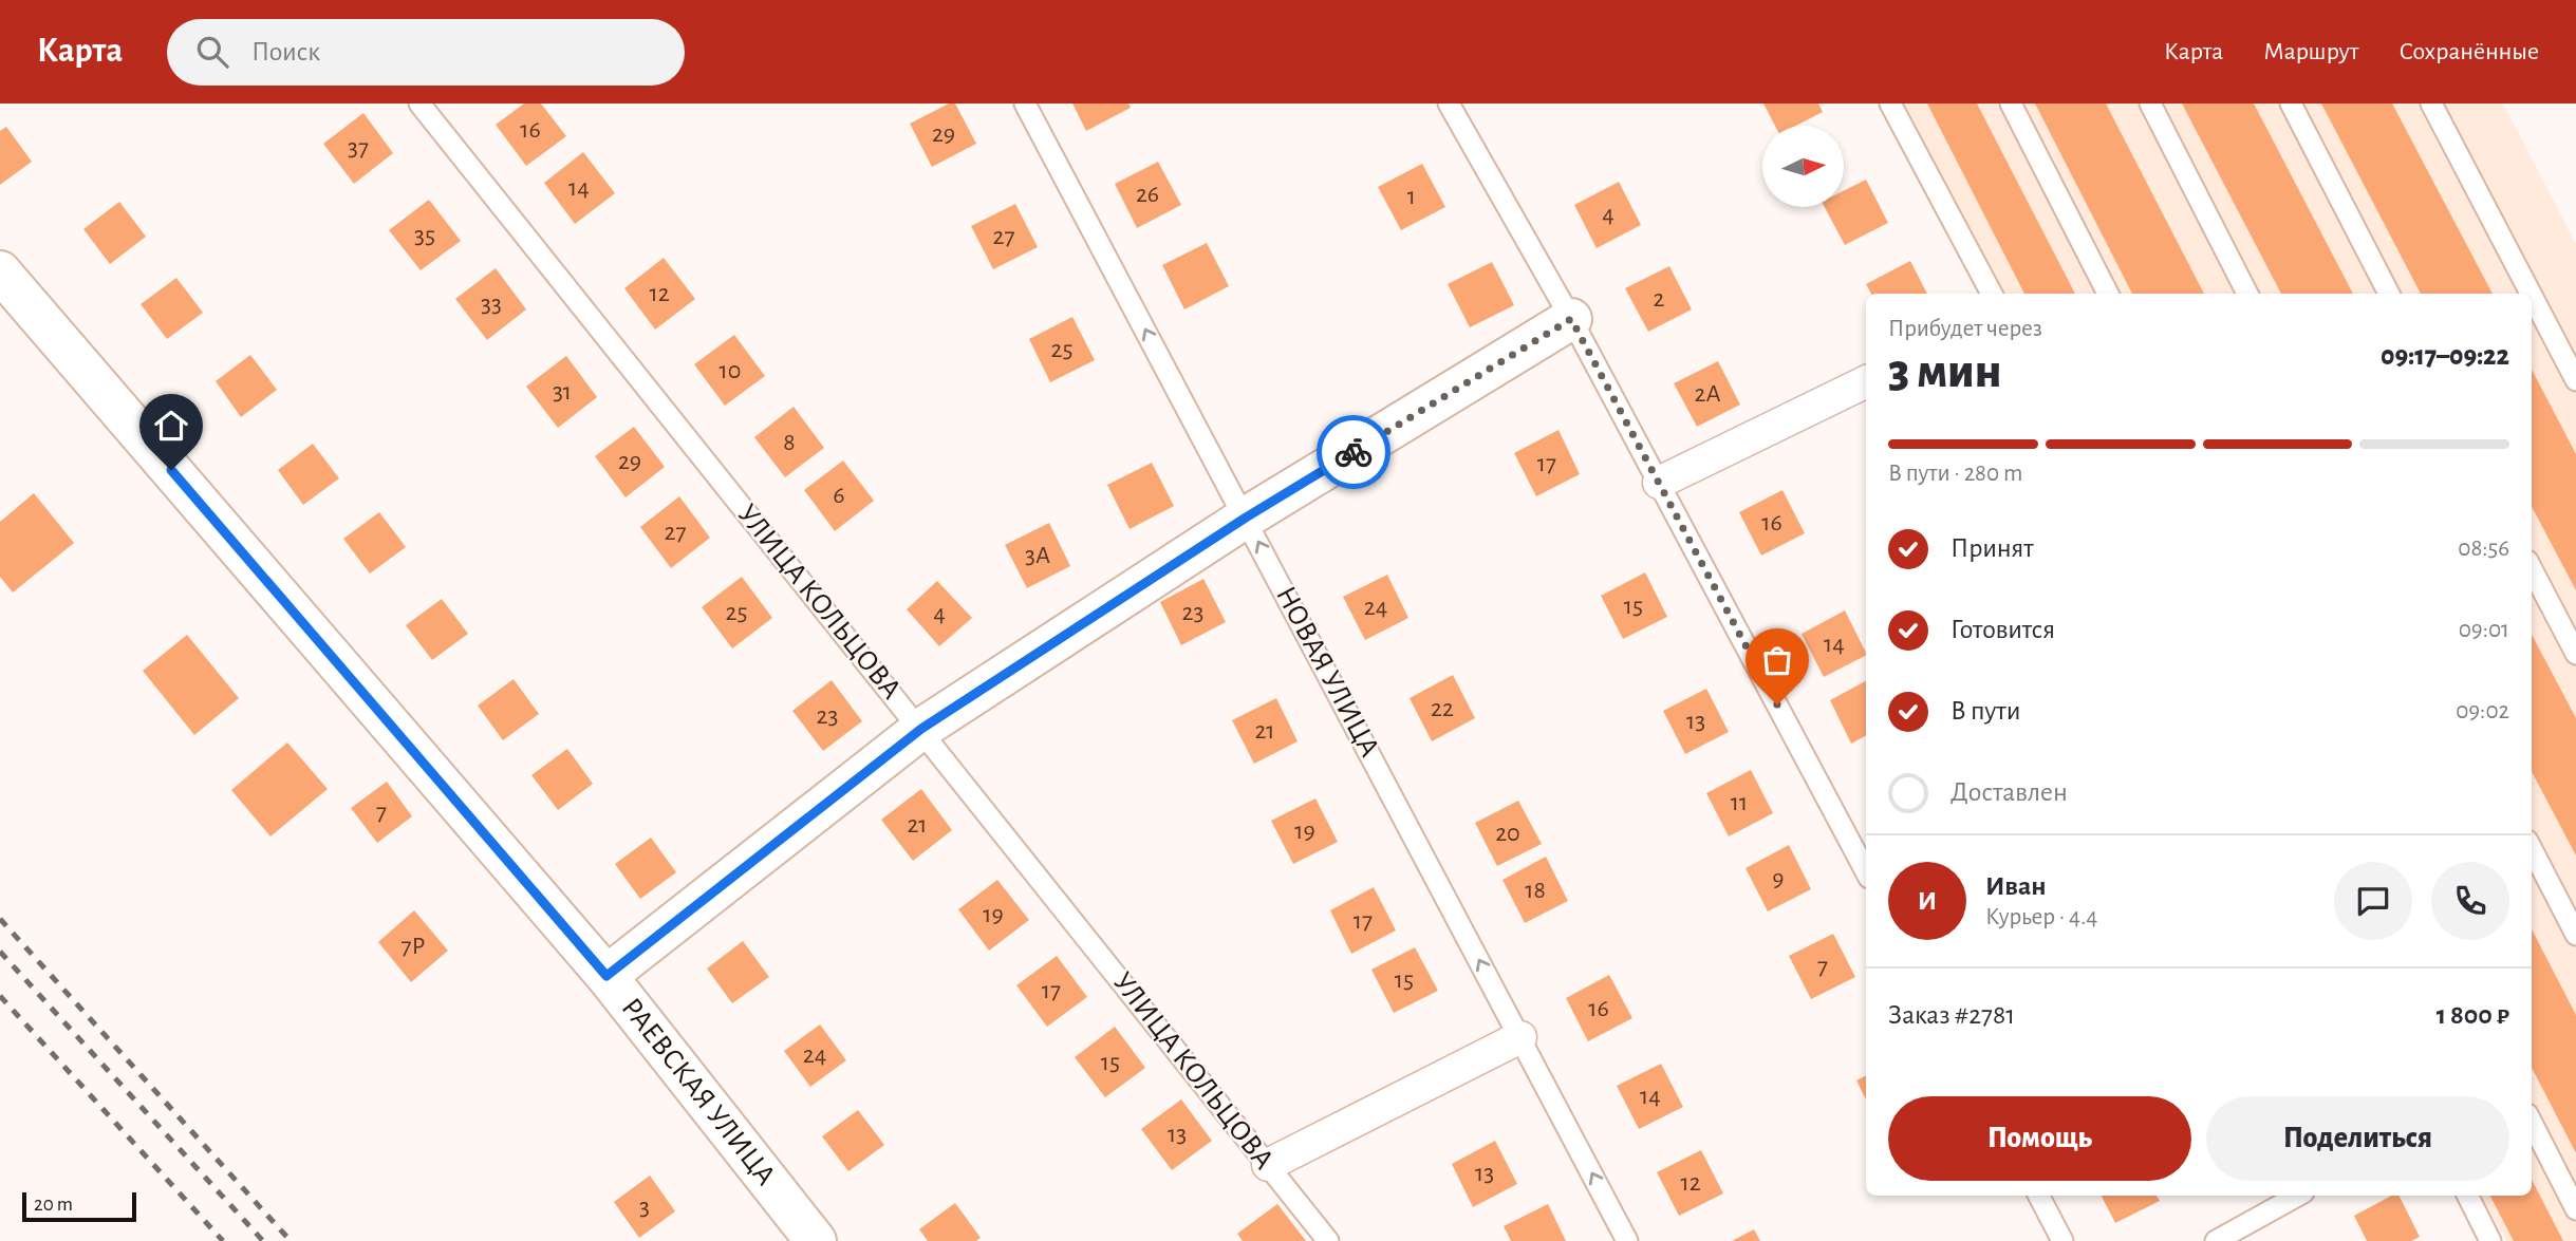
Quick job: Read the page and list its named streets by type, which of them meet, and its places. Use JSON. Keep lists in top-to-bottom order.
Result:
{
  "streets": {
    "street": ["РАЕВСКАЯ УЛИЦА"],
    "lane": ["УЛИЦА КОЛЬЦОВА", "НОВАЯ УЛИЦА"]
  },
  "one_way": ["НОВАЯ УЛИЦА"],
  "house_numbers": [
    "16",
    "29",
    "37",
    "14",
    "26",
    "1",
    "4",
    "35",
    "27",
    "12",
    "2",
    "33",
    "25",
    "10",
    "31",
    "2А",
    "8",
    "29",
    "17",
    "6",
    "16",
    "27",
    "3А",
    "15",
    "24",
    "25",
    "23",
    "4",
    "14",
    "22",
    "23",
    "13",
    "21",
    "11",
    "7",
    "21",
    "19",
    "20",
    "9",
    "18",
    "19",
    "17",
    "7Р",
    "7",
    "15",
    "17",
    "16",
    "24",
    "15",
    "14",
    "13",
    "13",
    "12",
    "3"
  ],
  "scale_bar": "20 m",
  "north": "right",
  "page": {
    "header": "Карта",
    "search": "Поиск",
    "nav": ["Карта", "Маршрут", "Сохранённые"],
    "heading": ["3 мин", "Прибудет через", "09:17–09:22"],
    "panel": [
      "Иван",
      "Курьер · 4.4",
      "Заказ #2781",
      "1 800 ₽"
    ],
    "bar": "В пути · 280 m",
    "list": [
      ["Принят", "08:56"],
      ["Готовится", "09:01"],
      ["В пути", "09:02"],
      "Доставлен"
    ],
    "round": "И",
    "buttons": ["Помощь", "Поделиться"],
    "scale": "20 m"
  }
}
